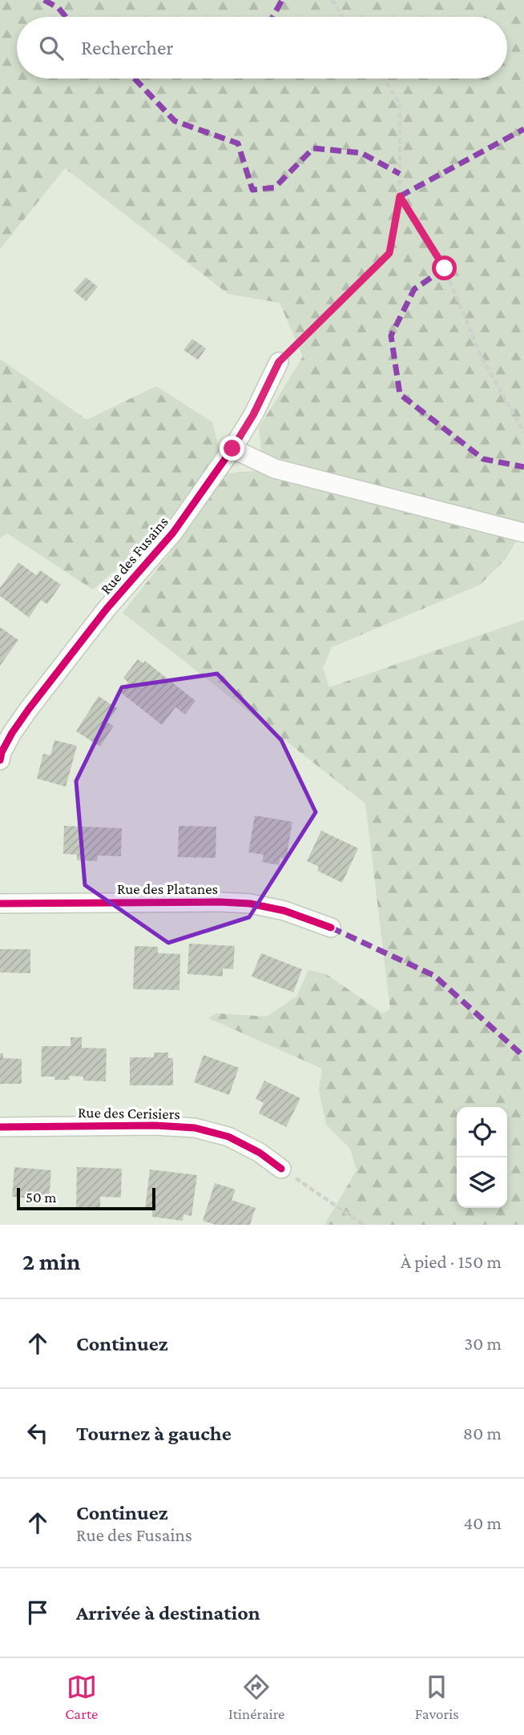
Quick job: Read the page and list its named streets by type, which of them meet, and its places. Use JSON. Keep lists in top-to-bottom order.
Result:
{
  "streets": {
    "street": ["Rue des Fusains", "Rue des Platanes", "Rue des Cerisiers"]
  },
  "scale_bar": "50 m",
  "page": {
    "search": "Rechercher",
    "scale": "50 m",
    "heading": ["2 min", "À pied · 150 m"],
    "list": [
      ["Continuez", "30 m"],
      ["Tournez à gauche", "80 m"],
      ["Continuez", "Rue des Fusains", "40 m"],
      "Arrivée à destination"
    ],
    "nav": ["Carte", "Itinéraire", "Favoris"]
  }
}
